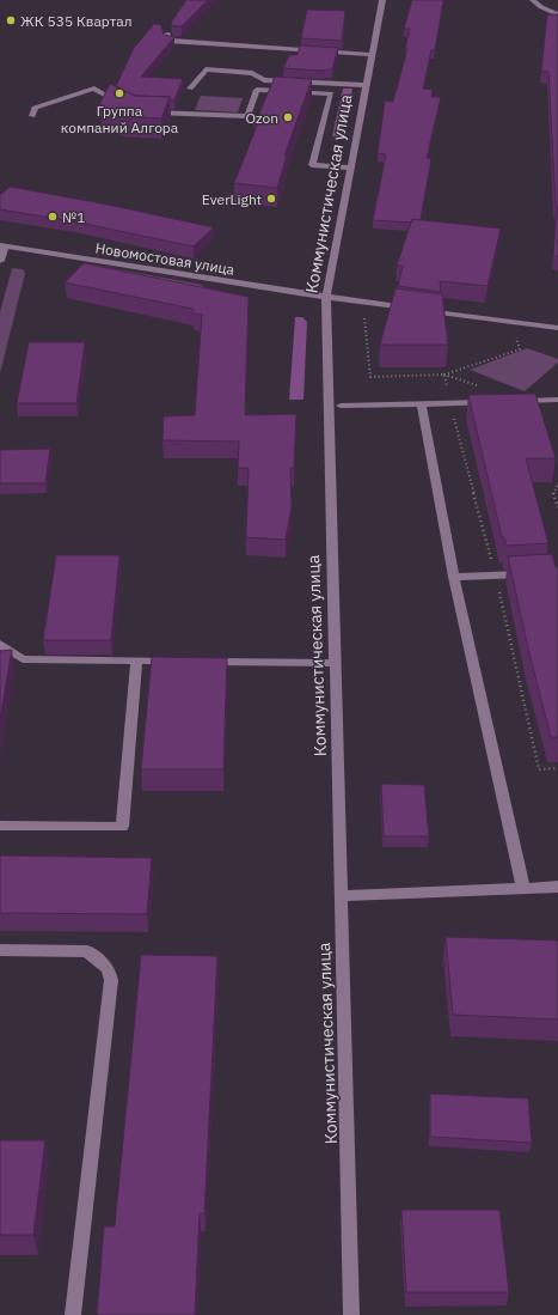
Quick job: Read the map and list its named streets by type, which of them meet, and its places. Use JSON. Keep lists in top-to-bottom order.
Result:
{
  "streets": {
    "street": ["Коммунистическая улица", "Новомостовая улица"]
  },
  "crossings": [
    ["Коммунистическая улица", "Новомостовая улица"]
  ],
  "places": [
    "ЖК 535 Квартал",
    "Группа компаний Алгора",
    "Ozon",
    "EverLight",
    "№1"
  ]
}
